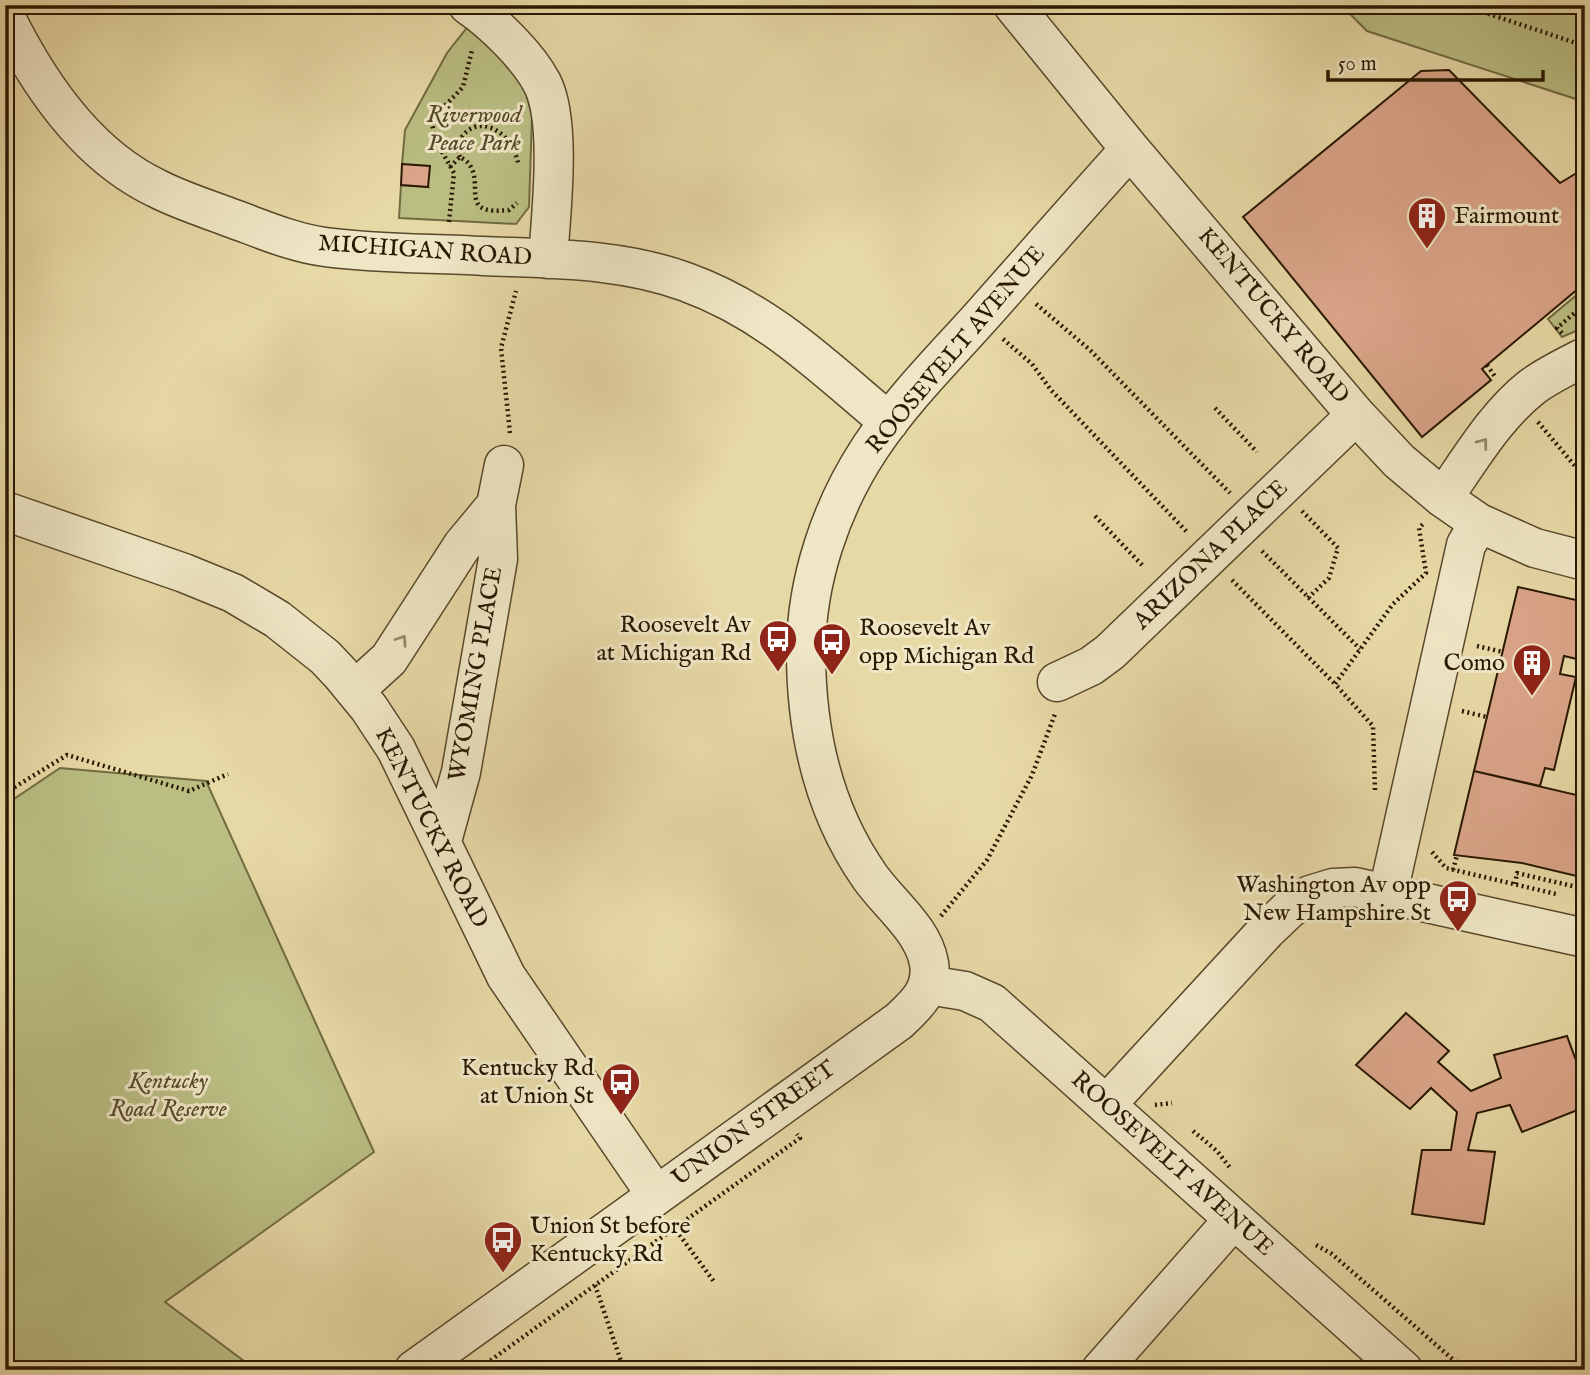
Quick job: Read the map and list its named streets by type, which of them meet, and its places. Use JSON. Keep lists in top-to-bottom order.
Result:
{
  "streets": {
    "street": [
      "MICHIGAN ROAD",
      "KENTUCKY ROAD",
      "ROOSEVELT AVENUE",
      "ARIZONA PLACE",
      "WYOMING PLACE",
      "UNION STREET"
    ]
  },
  "crossings": [
    ["MICHIGAN ROAD", "ROOSEVELT AVENUE"],
    ["KENTUCKY ROAD", "ROOSEVELT AVENUE"],
    ["KENTUCKY ROAD", "ARIZONA PLACE"],
    ["KENTUCKY ROAD", "WYOMING PLACE"],
    ["KENTUCKY ROAD", "UNION STREET"],
    ["ROOSEVELT AVENUE", "UNION STREET"]
  ],
  "one_way": ["WYOMING PLACE"],
  "parks": ["Riverwood Peace Park", "Kentucky Road Reserve"],
  "places": {
    "building": ["Fairmount", "Como"],
    "bus stop": [
      "Roosevelt Av at Michigan Rd",
      "Roosevelt Av opp Michigan Rd",
      "Washington Av opp New Hampshire St",
      "Kentucky Rd at Union St",
      "Union St before Kentucky Rd"
    ]
  },
  "scale_bar": "50 m"
}
